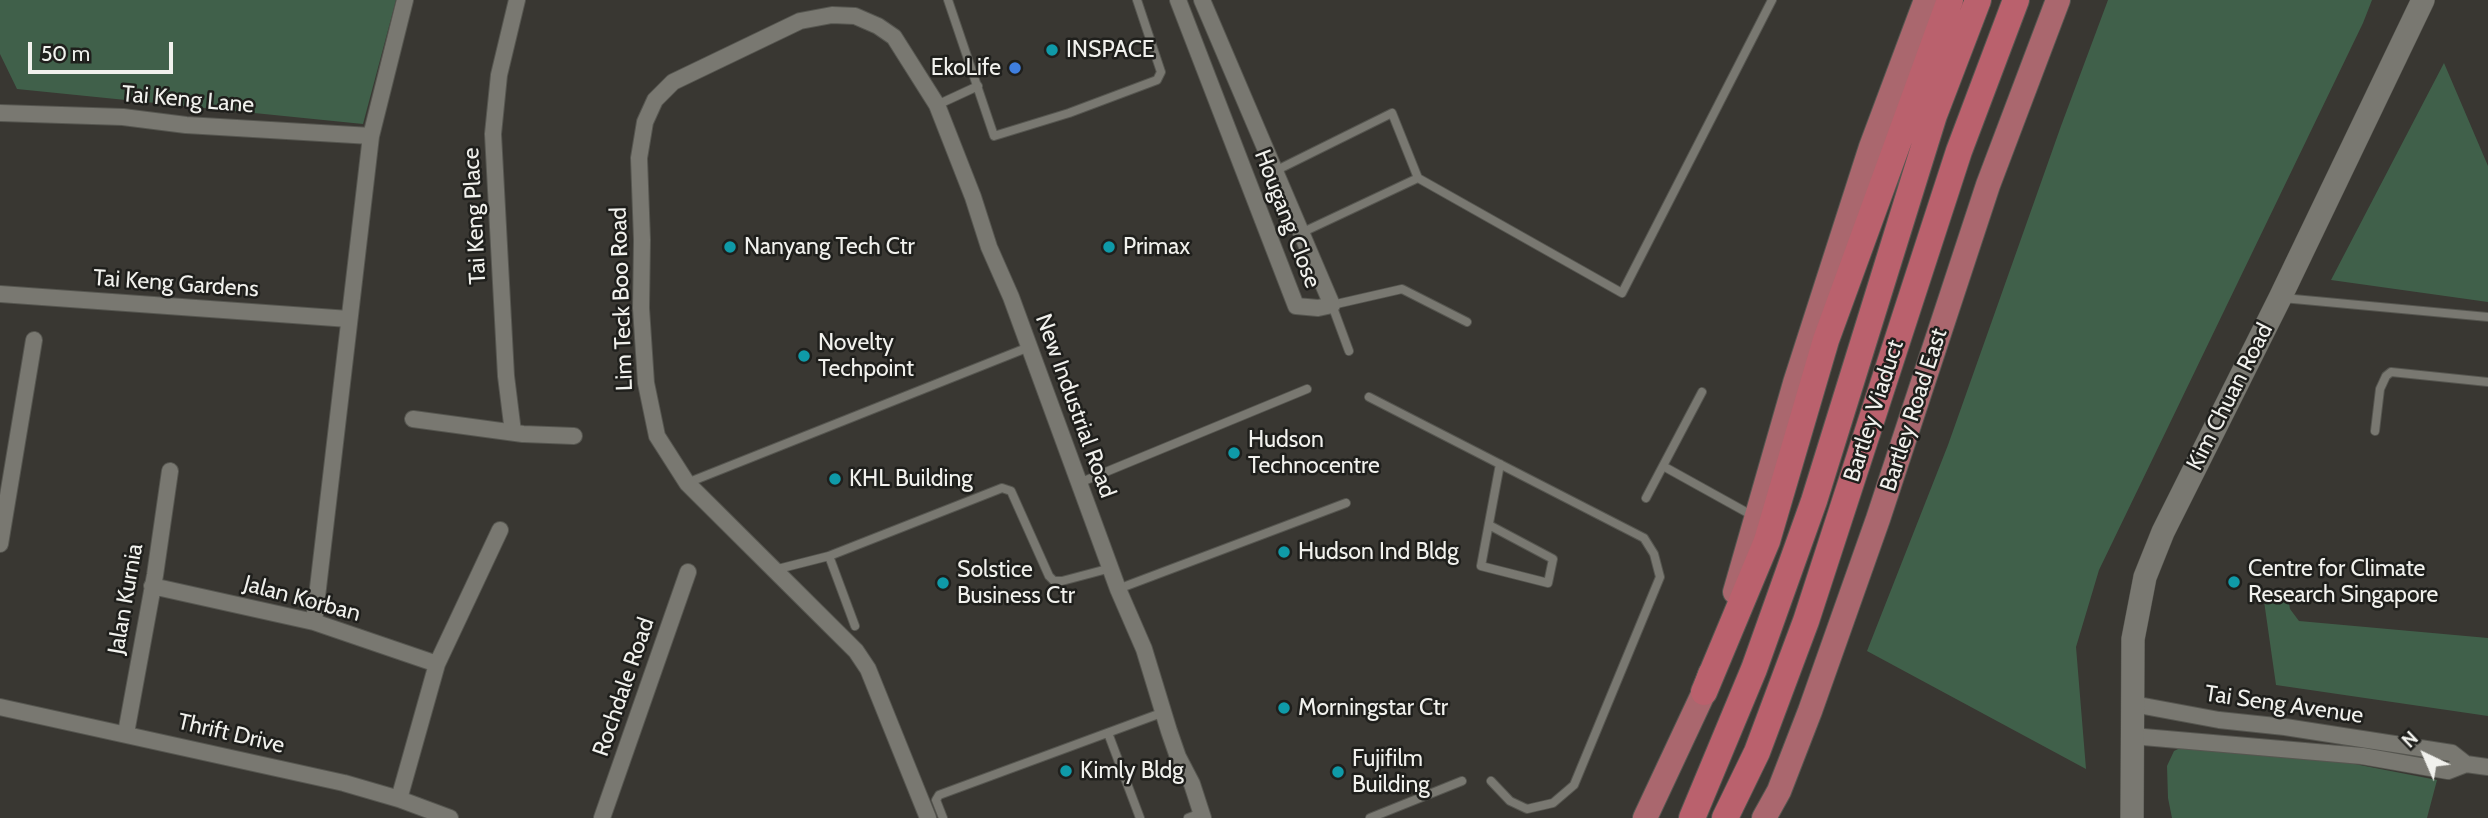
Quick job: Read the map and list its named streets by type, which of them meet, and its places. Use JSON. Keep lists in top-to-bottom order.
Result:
{
  "streets": {
    "highway": ["Bartley Viaduct"],
    "main road": ["Kim Chuan Road", "Bartley Road East"],
    "street": [
      "Tai Keng Lane",
      "Tai Keng Place",
      "Hougang Close",
      "Tai Keng Gardens",
      "Lim Teck Boo Road",
      "New Industrial Road",
      "Jalan Kurnia",
      "Jalan Korban",
      "Rochdale Road",
      "Tai Seng Avenue",
      "Thrift Drive"
    ]
  },
  "crossings": [
    ["Lim Teck Boo Road", "New Industrial Road"],
    ["Kim Chuan Road", "Tai Seng Avenue"],
    ["Jalan Kurnia", "Jalan Korban"],
    ["Jalan Kurnia", "Thrift Drive"]
  ],
  "places": [
    "INSPACE",
    "EkoLife",
    "Nanyang Tech Ctr",
    "Primax",
    "Novelty Techpoint",
    "Hudson Technocentre",
    "KHL Building",
    "Hudson Ind Bldg",
    "Centre for Climate Research Singapore",
    "Solstice Business Ctr",
    "Morningstar Ctr",
    "Kimly Bldg",
    "Fujifilm Building"
  ],
  "scale_bar": "50 m",
  "north": "top left"
}
